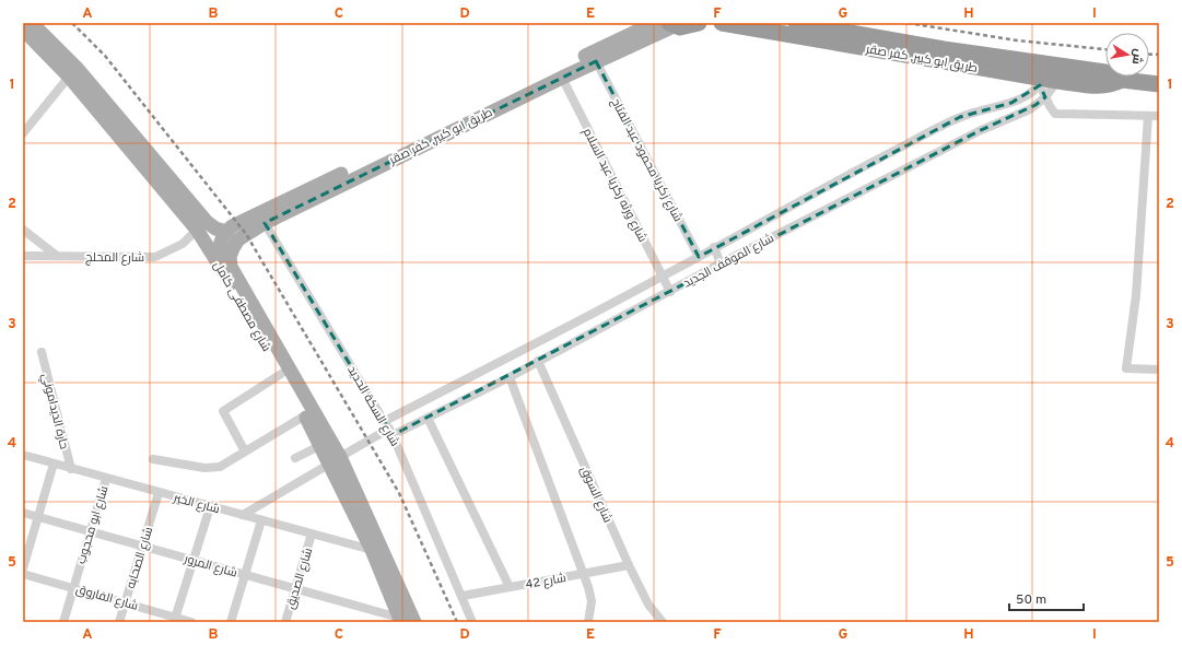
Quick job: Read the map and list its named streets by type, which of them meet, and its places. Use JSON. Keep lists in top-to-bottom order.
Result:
{
  "streets": {
    "highway": ["طريق ابو كبير, كفر صقر"],
    "main road": ["شارع مصطفى كامل"],
    "street": [
      "شارع زكريا محمود عبد الفتاح",
      "شارع ورثه زكريا عبد السلام",
      "شارع المحلج",
      "شارع الموقف الجديد",
      "شارع السكة الحديد",
      "حارة الديداموني",
      "شارع السوق",
      "شارع الخير",
      "شارع ابو محجوب",
      "شارع الصحابه",
      "شارع المرور",
      "شارع الصديق",
      "شارع 42",
      "شارع الفاروق"
    ]
  },
  "crossings": [
    ["طريق ابو كبير, كفر صقر", "شارع زكريا محمود عبد الفتاح"],
    ["طريق ابو كبير, كفر صقر", "شارع ورثه زكريا عبد السلام"],
    ["طريق ابو كبير, كفر صقر", "شارع الموقف الجديد"],
    ["طريق ابو كبير, كفر صقر", "شارع مصطفى كامل"],
    ["طريق ابو كبير, كفر صقر", "شارع السكة الحديد"],
    ["شارع زكريا محمود عبد الفتاح", "شارع الموقف الجديد"],
    ["شارع ورثه زكريا عبد السلام", "شارع الموقف الجديد"],
    ["شارع المحلج", "شارع مصطفى كامل"],
    ["شارع الموقف الجديد", "شارع السكة الحديد"],
    ["شارع الموقف الجديد", "شارع السوق"],
    ["شارع مصطفى كامل", "شارع الخير"],
    ["شارع مصطفى كامل", "شارع المرور"],
    ["شارع السكة الحديد", "شارع 42"],
    ["حارة الديداموني", "شارع الخير"],
    ["شارع السوق", "شارع 42"],
    ["شارع الخير", "شارع ابو محجوب"],
    ["شارع الخير", "شارع الصحابه"],
    ["شارع الخير", "شارع الصديق"],
    ["شارع ابو محجوب", "شارع المرور"],
    ["شارع ابو محجوب", "شارع الفاروق"],
    ["شارع الصحابه", "شارع المرور"],
    ["شارع الصحابه", "شارع الفاروق"],
    ["شارع المرور", "شارع الصديق"]
  ],
  "scale_bar": "50 m",
  "north": "right",
  "grid": {
    "columns": [
      "A",
      "B",
      "C",
      "D",
      "E",
      "F",
      "G",
      "H",
      "I"
    ],
    "rows": [
      "1",
      "2",
      "3",
      "4",
      "5"
    ]
  }
}
